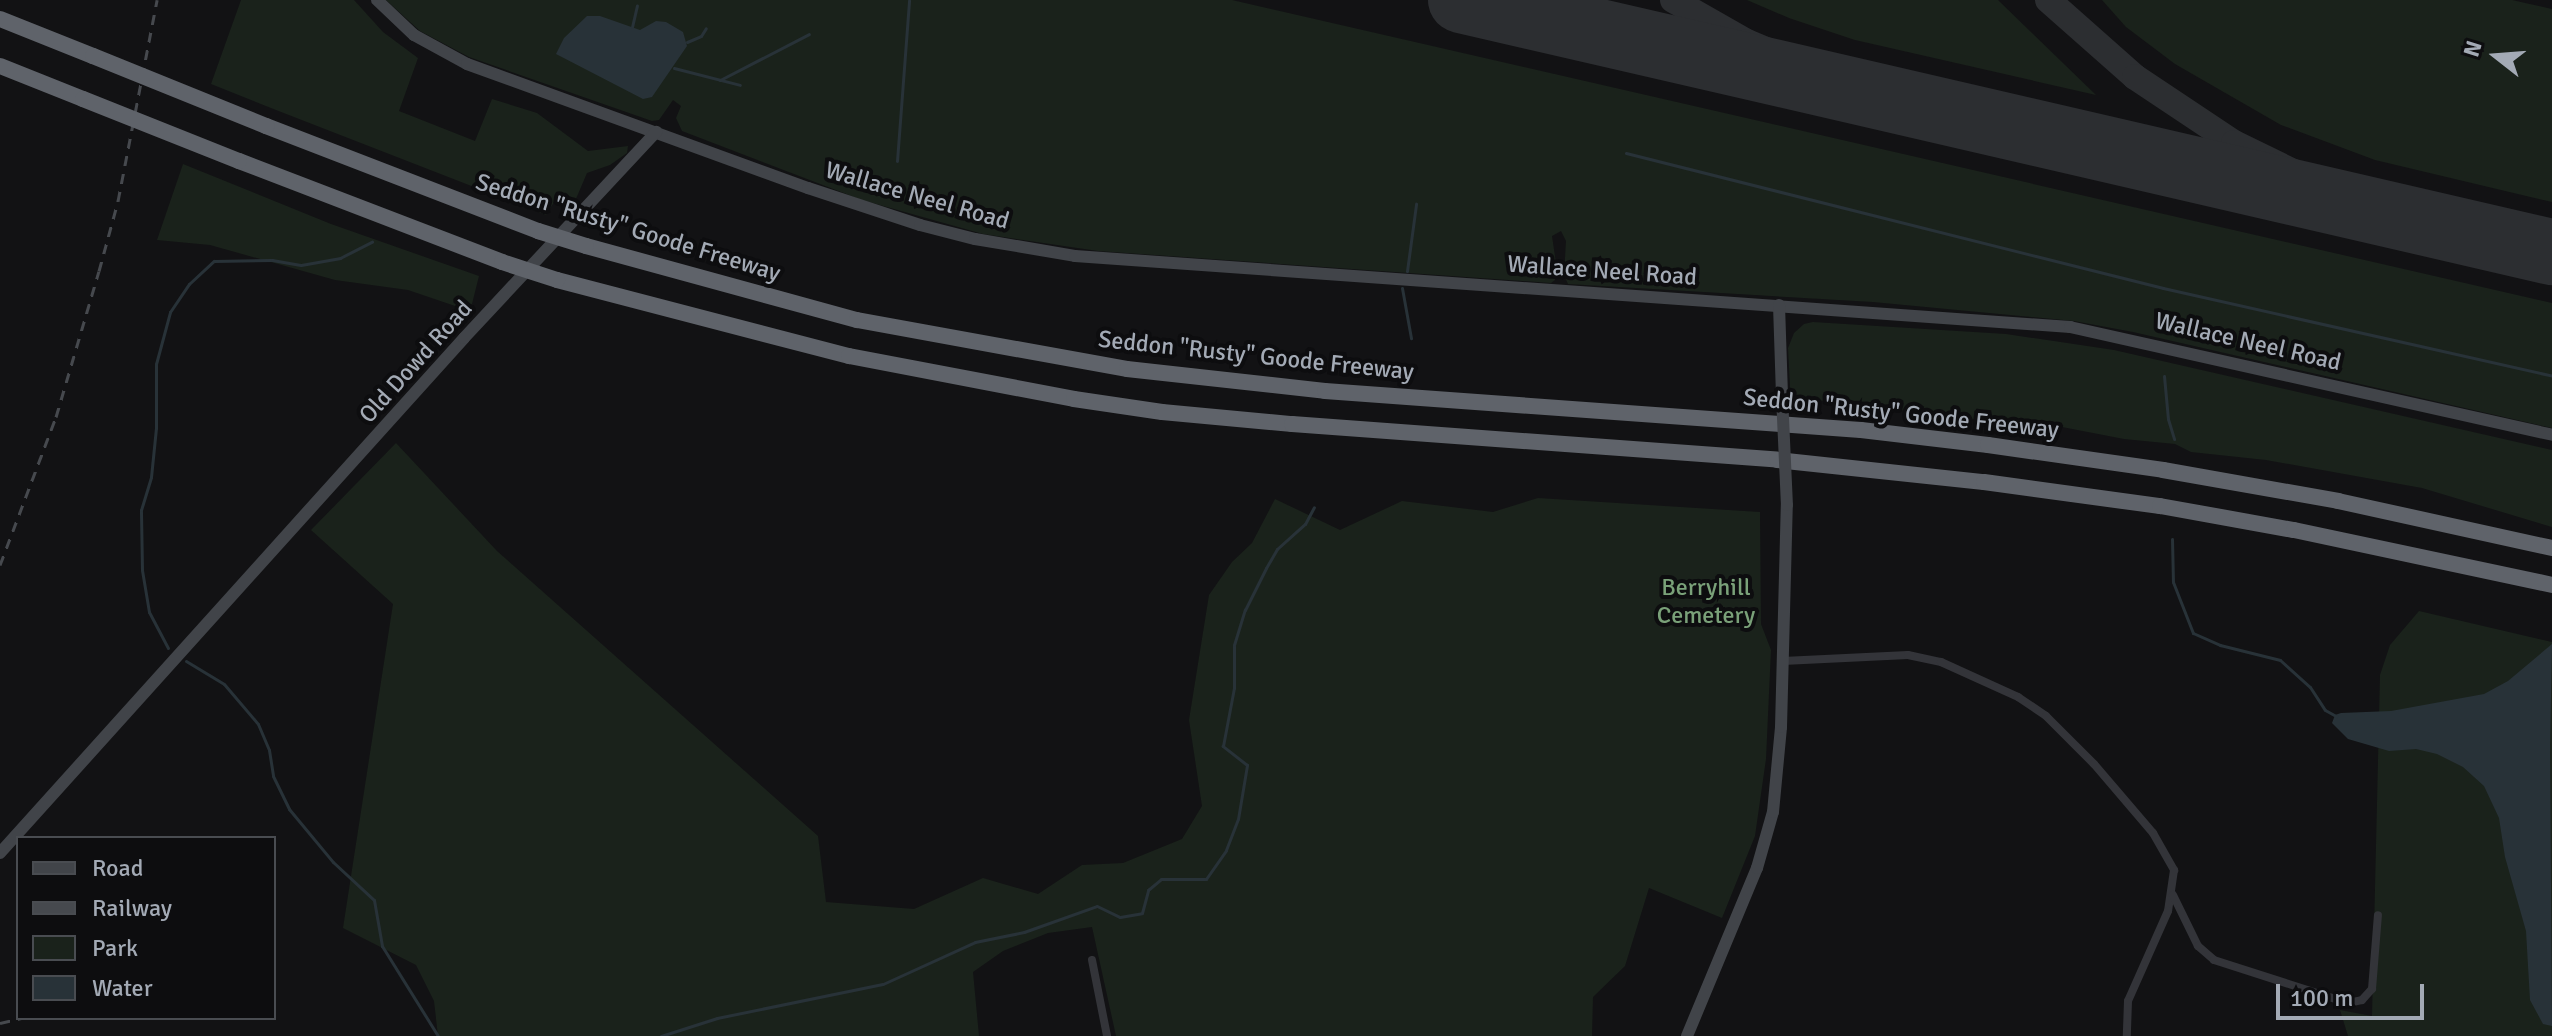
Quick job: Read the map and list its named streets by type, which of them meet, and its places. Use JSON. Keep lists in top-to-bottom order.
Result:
{
  "streets": {
    "highway": ["Seddon \"Rusty\" Goode Freeway"],
    "street": ["Wallace Neel Road", "Old Dowd Road"]
  },
  "crossings": [
    ["Wallace Neel Road", "Old Dowd Road"]
  ],
  "parks": ["Berryhill Cemetery"],
  "legend": [
    "Road",
    "Railway",
    "Park",
    "Water"
  ],
  "scale_bar": "100 m",
  "north": "left"
}
